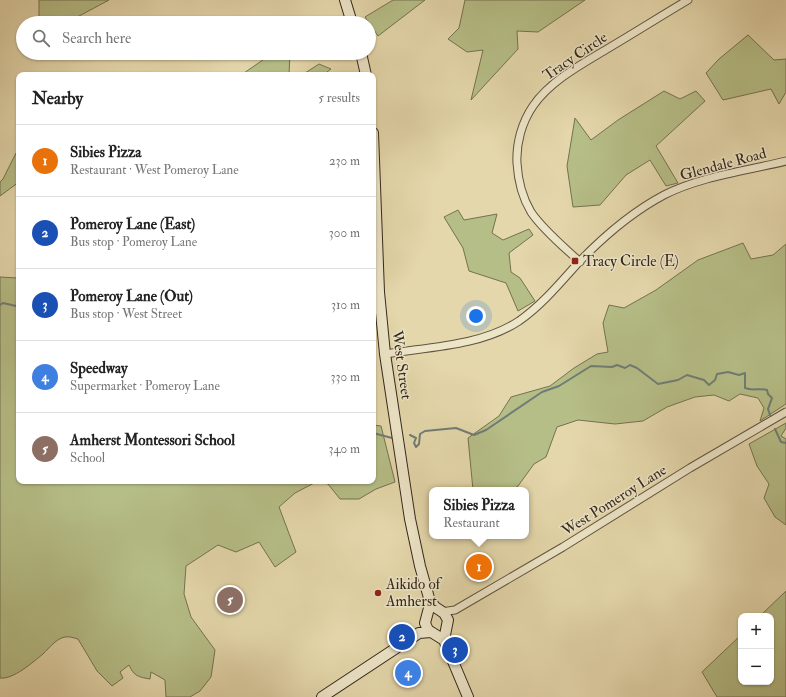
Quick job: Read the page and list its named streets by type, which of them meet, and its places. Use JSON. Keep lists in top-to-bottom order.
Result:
{
  "streets": {
    "main road": ["West Street"],
    "street": ["Tracy Circle", "Glendale Road", "West Pomeroy Lane"]
  },
  "crossings": [
    ["Tracy Circle", "Glendale Road"],
    ["Glendale Road", "West Street"],
    ["West Street", "West Pomeroy Lane"]
  ],
  "places": {
    "transit": ["Tracy Circle (E)"],
    "other": ["Aikido of Amherst"]
  },
  "page": {
    "search": "Search here",
    "heading": ["Nearby", "5 results"],
    "list": [
      {
        "mark": "1",
        "name": "Sibies Pizza",
        "note": "Restaurant · West Pomeroy Lane",
        "value": "230 m"
      },
      {
        "mark": "2",
        "name": "Pomeroy Lane (East)",
        "note": "Bus stop · Pomeroy Lane",
        "value": "300 m"
      },
      {
        "mark": "3",
        "name": "Pomeroy Lane (Out)",
        "note": "Bus stop · West Street",
        "value": "310 m"
      },
      {
        "mark": "4",
        "name": "Speedway",
        "note": "Supermarket · Pomeroy Lane",
        "value": "330 m"
      },
      {
        "mark": "5",
        "name": "Amherst Montessori School",
        "note": "School",
        "value": "340 m"
      }
    ],
    "popup": ["Sibies Pizza", "Restaurant"],
    "pins": [
      "1",
      "5",
      "2",
      "3",
      "4"
    ],
    "map_buttons": ["+", "−"]
  }
}
